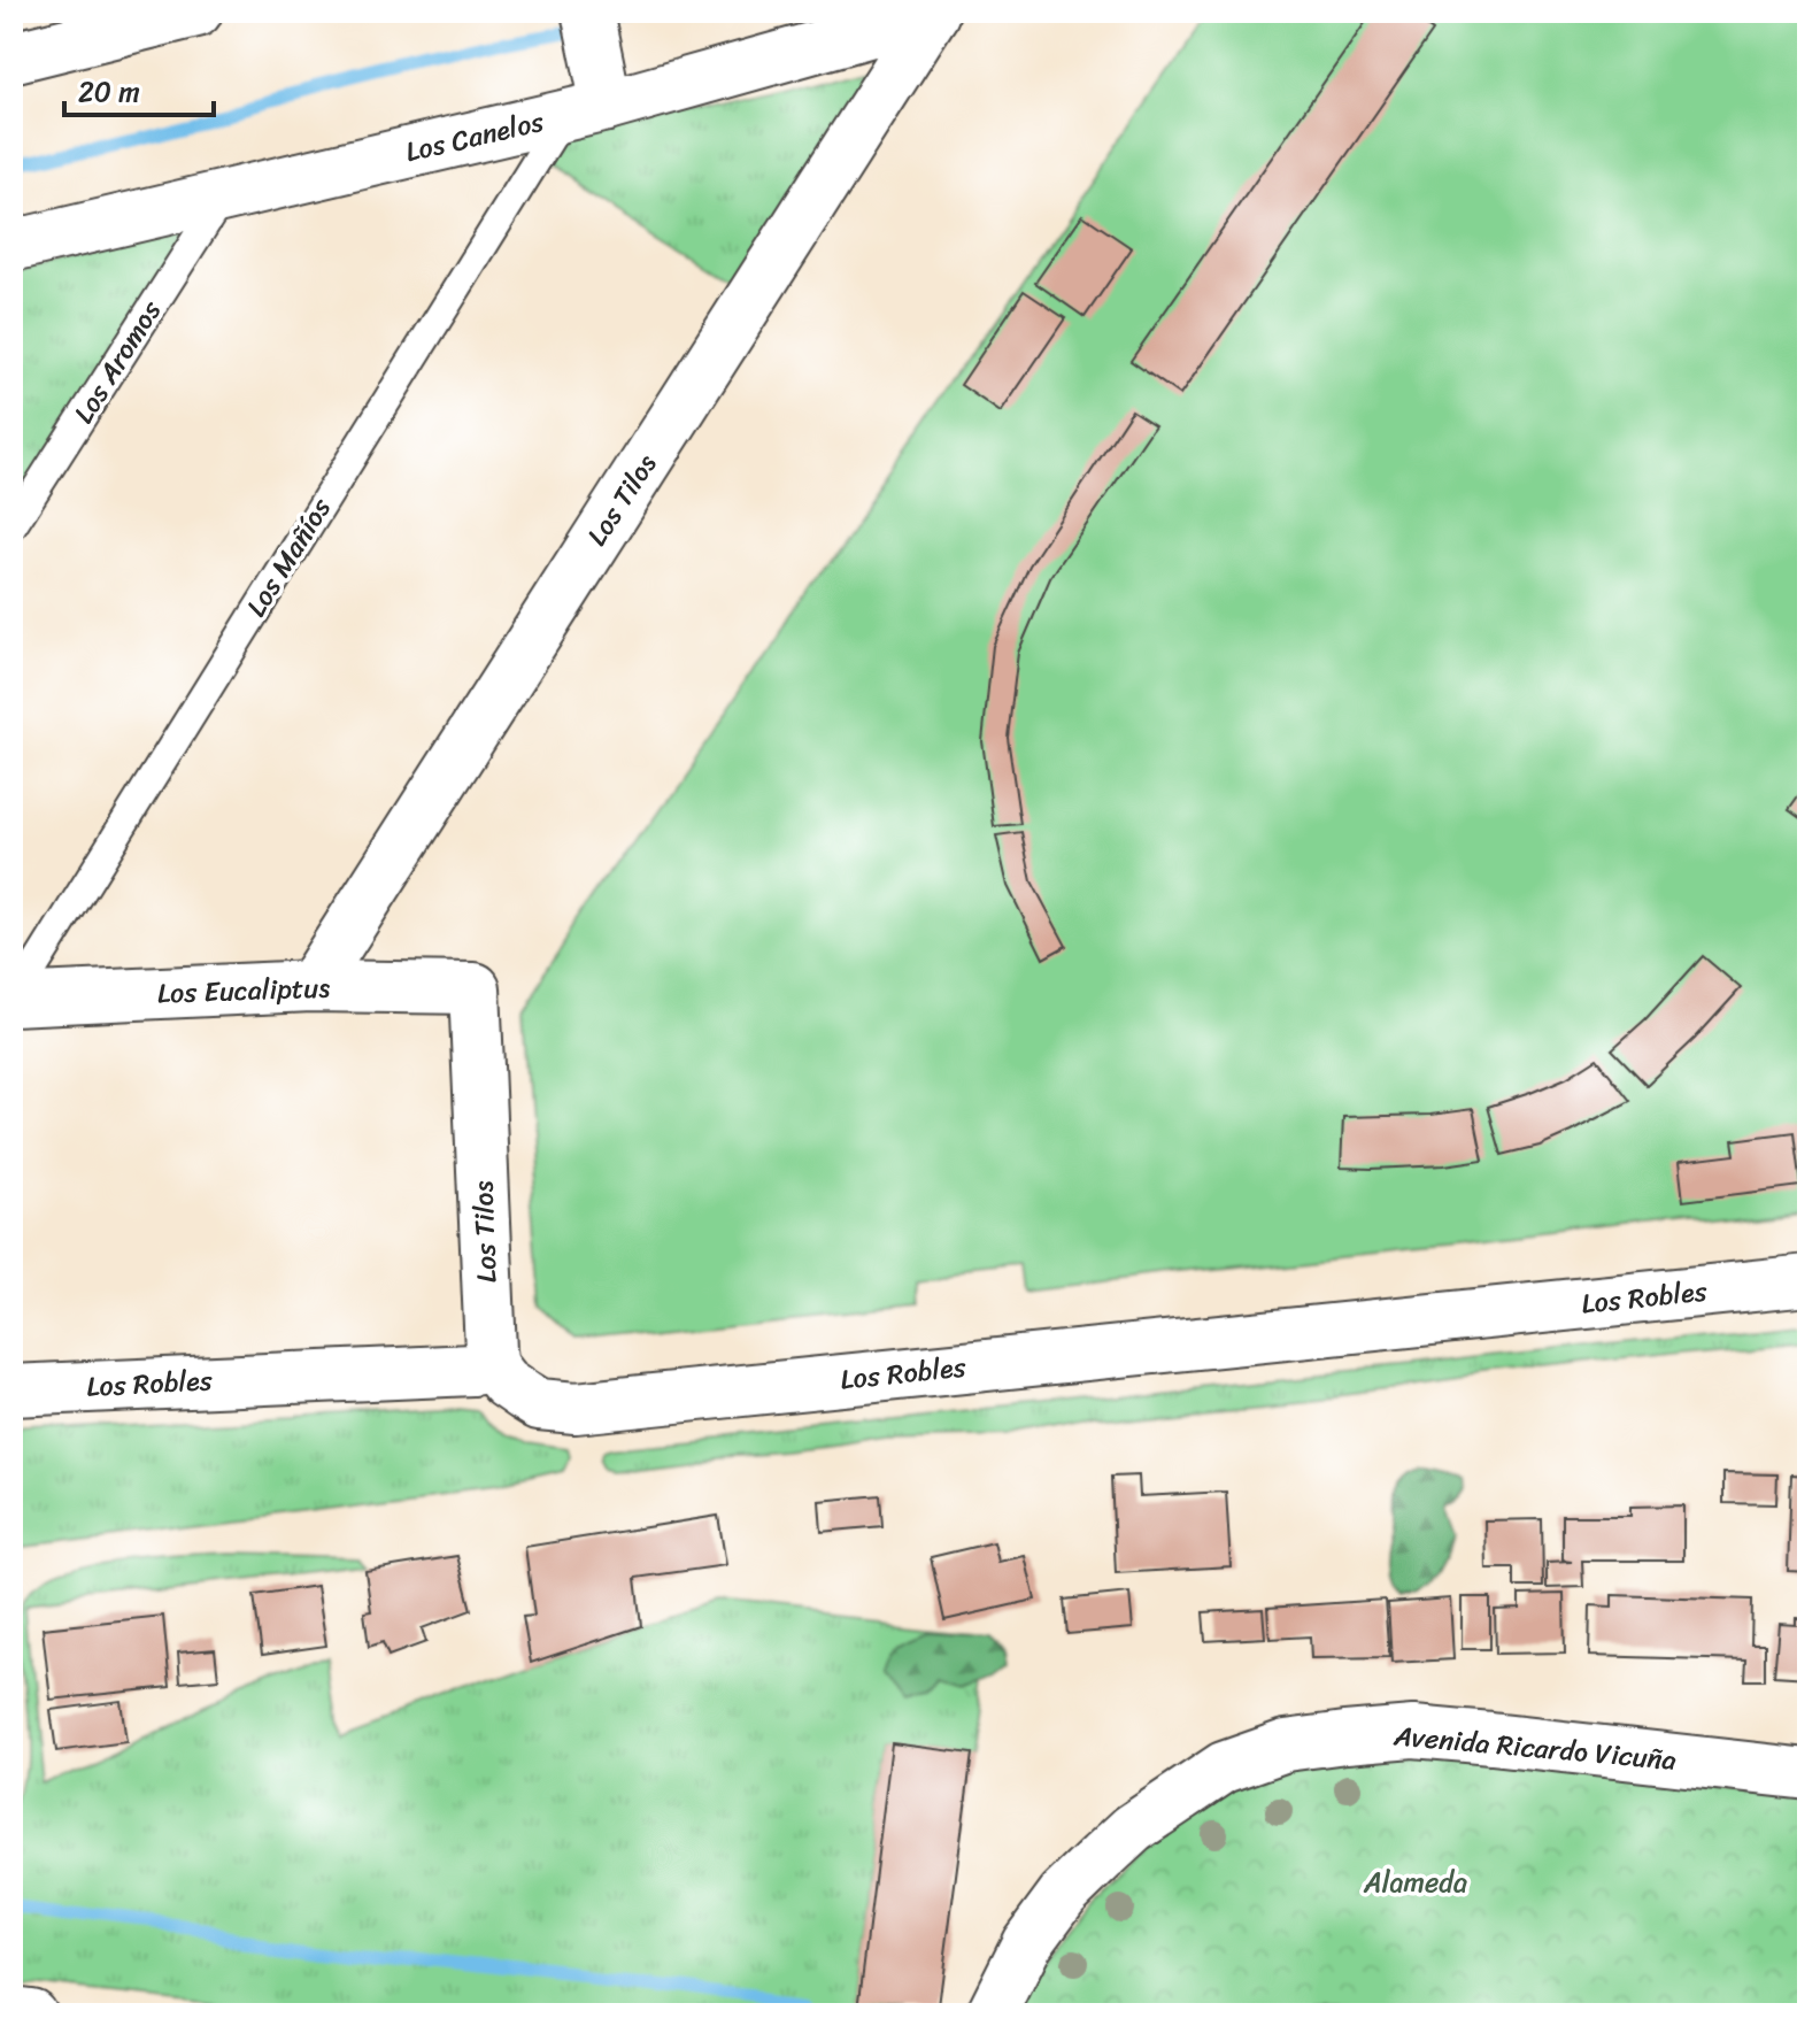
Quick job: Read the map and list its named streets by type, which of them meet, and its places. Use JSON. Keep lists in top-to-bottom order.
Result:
{
  "streets": {
    "street": [
      "Los Canelos",
      "Los Tilos",
      "Los Eucaliptus",
      "Los Robles",
      "Avenida Ricardo Vicuña"
    ],
    "lane": ["Los Aromos", "Los Mañíos"]
  },
  "crossings": [
    ["Los Canelos", "Los Aromos"],
    ["Los Canelos", "Los Tilos"],
    ["Los Canelos", "Los Mañíos"],
    ["Los Tilos", "Los Eucaliptus"],
    ["Los Tilos", "Los Robles"],
    ["Los Mañíos", "Los Eucaliptus"]
  ],
  "parks": ["Alameda"],
  "scale_bar": "20 m"
}
